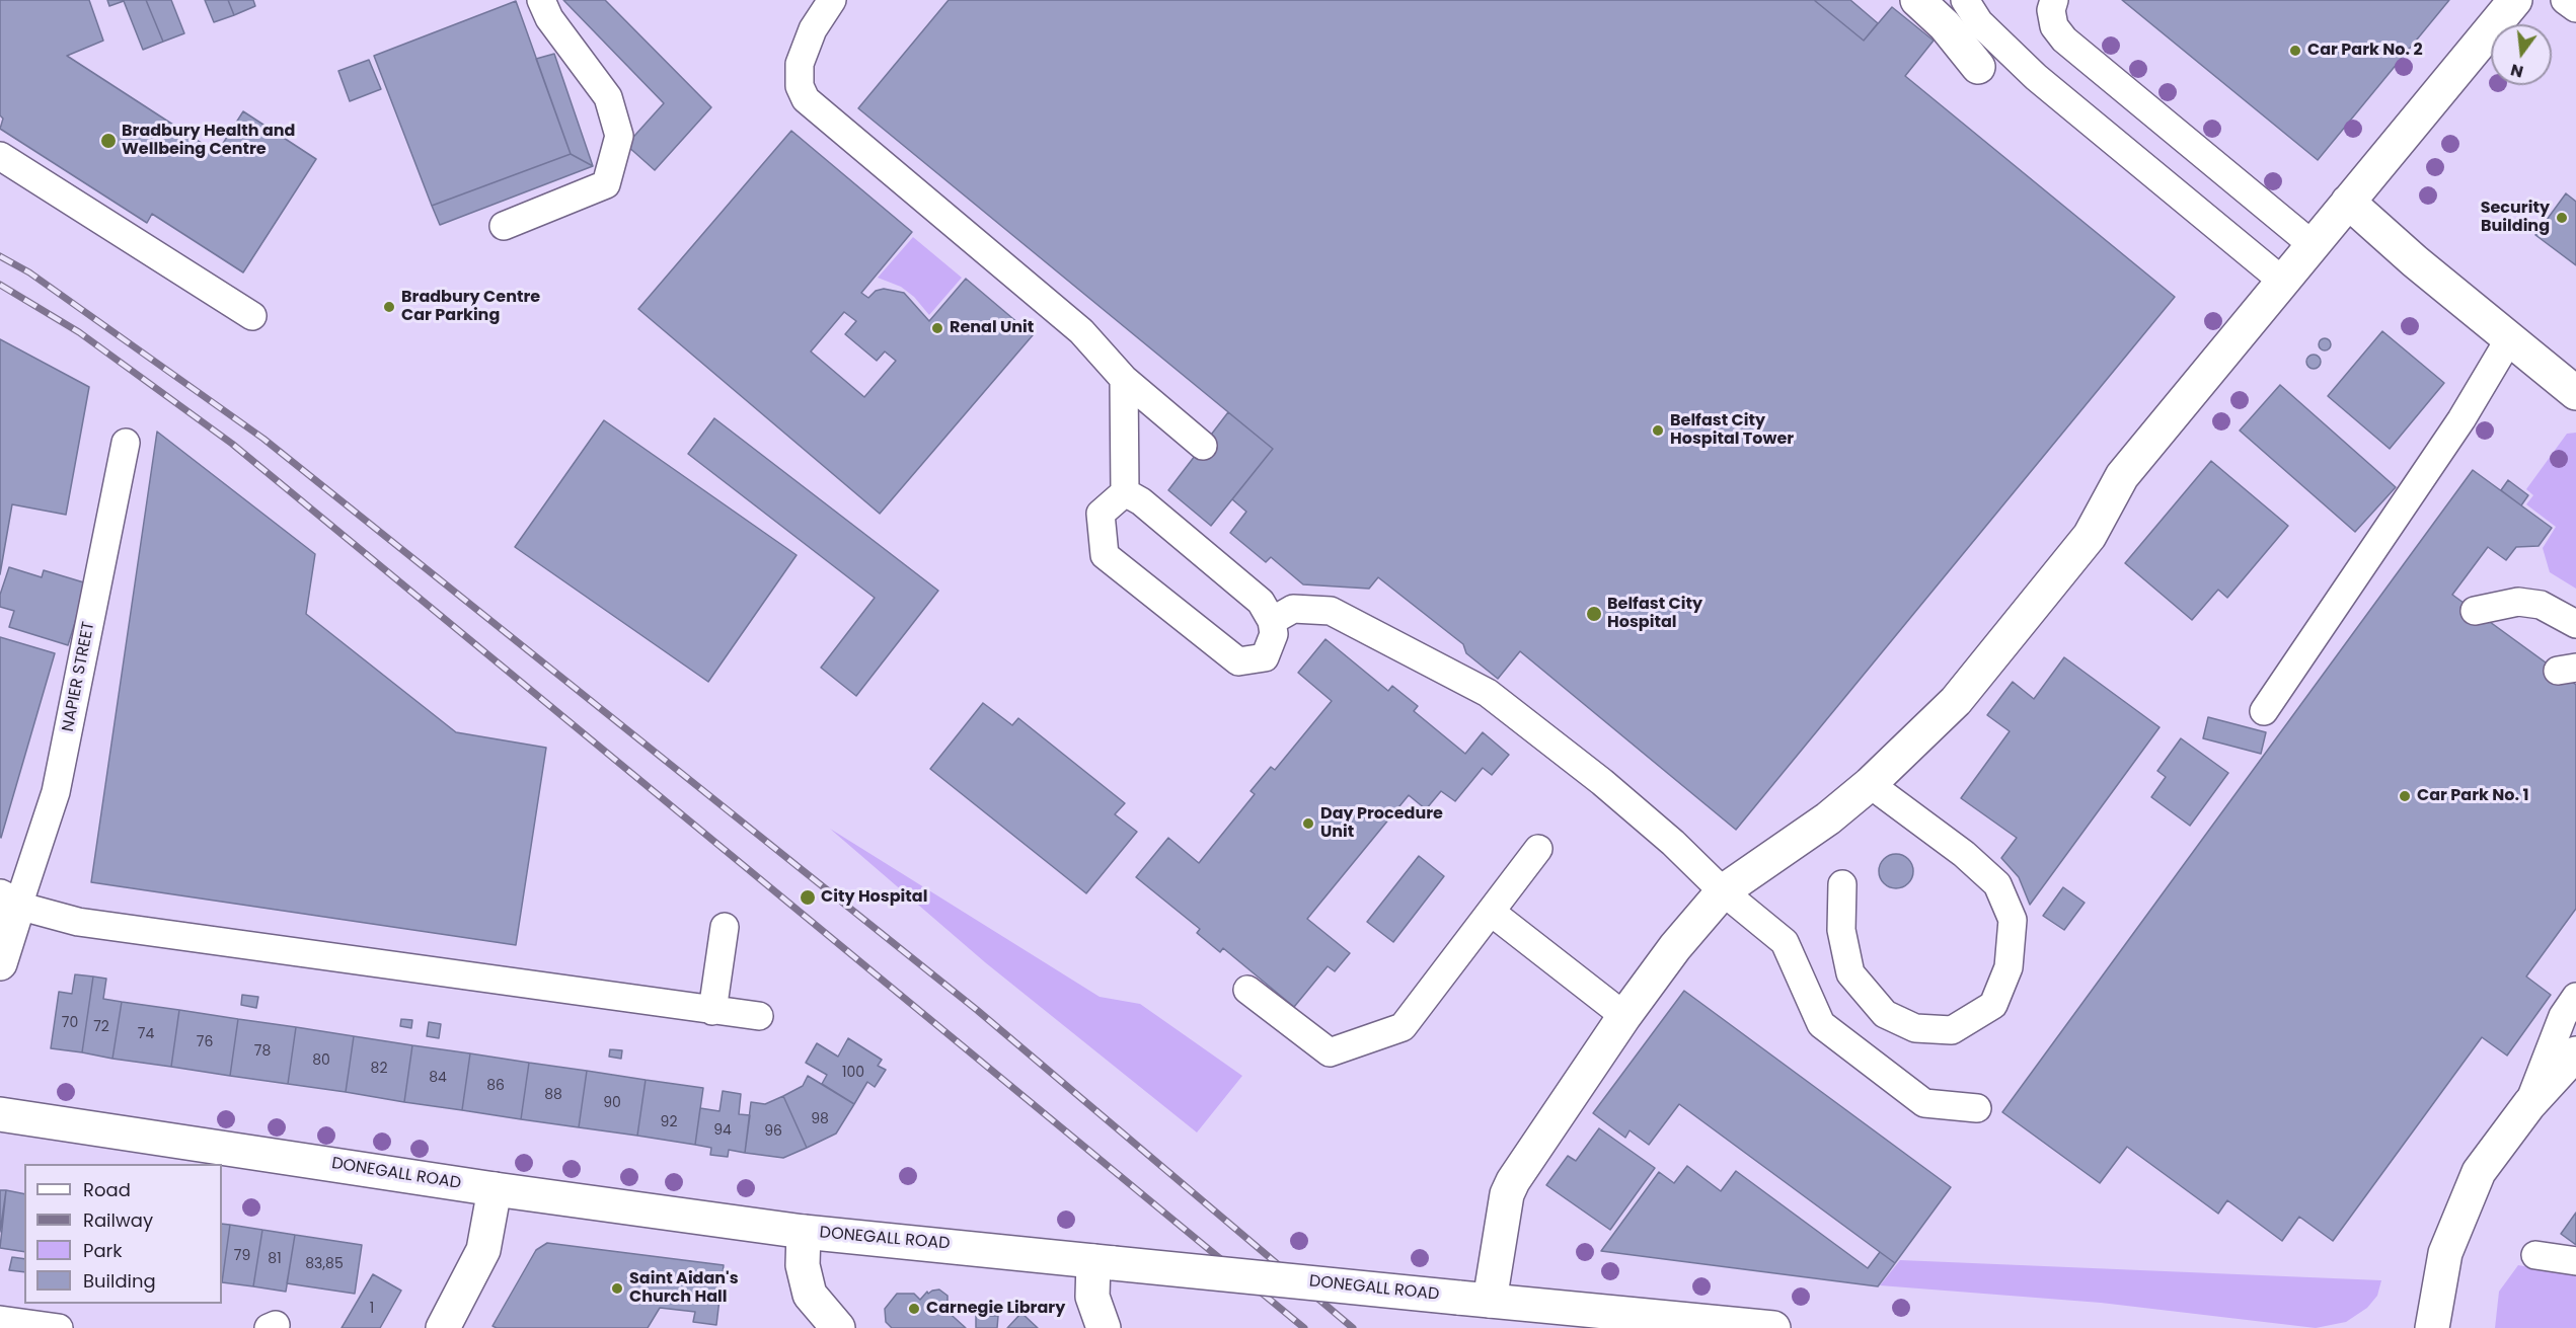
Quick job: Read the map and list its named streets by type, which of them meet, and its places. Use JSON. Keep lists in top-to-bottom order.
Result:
{
  "streets": {
    "street": ["DONEGALL ROAD"],
    "lane": ["NAPIER STREET"]
  },
  "places": [
    "Car Park No. 2",
    "Bradbury Health and Wellbeing Centre",
    "Security Building",
    "Bradbury Centre Car Parking",
    "Renal Unit",
    "Belfast City Hospital Tower",
    "Belfast City Hospital",
    "Car Park No. 1",
    "Day Procedure Unit",
    "City Hospital",
    "Saint Aidan's Church Hall",
    "Carnegie Library"
  ],
  "house_numbers": [
    "70",
    "72",
    "74",
    "76",
    "78",
    "80",
    "82",
    "100",
    "84",
    "86",
    "88",
    "90",
    "98",
    "92",
    "94",
    "96",
    "79",
    "81",
    "83,85",
    "1"
  ],
  "legend": [
    "Road",
    "Railway",
    "Park",
    "Building"
  ],
  "north": "bottom"
}
